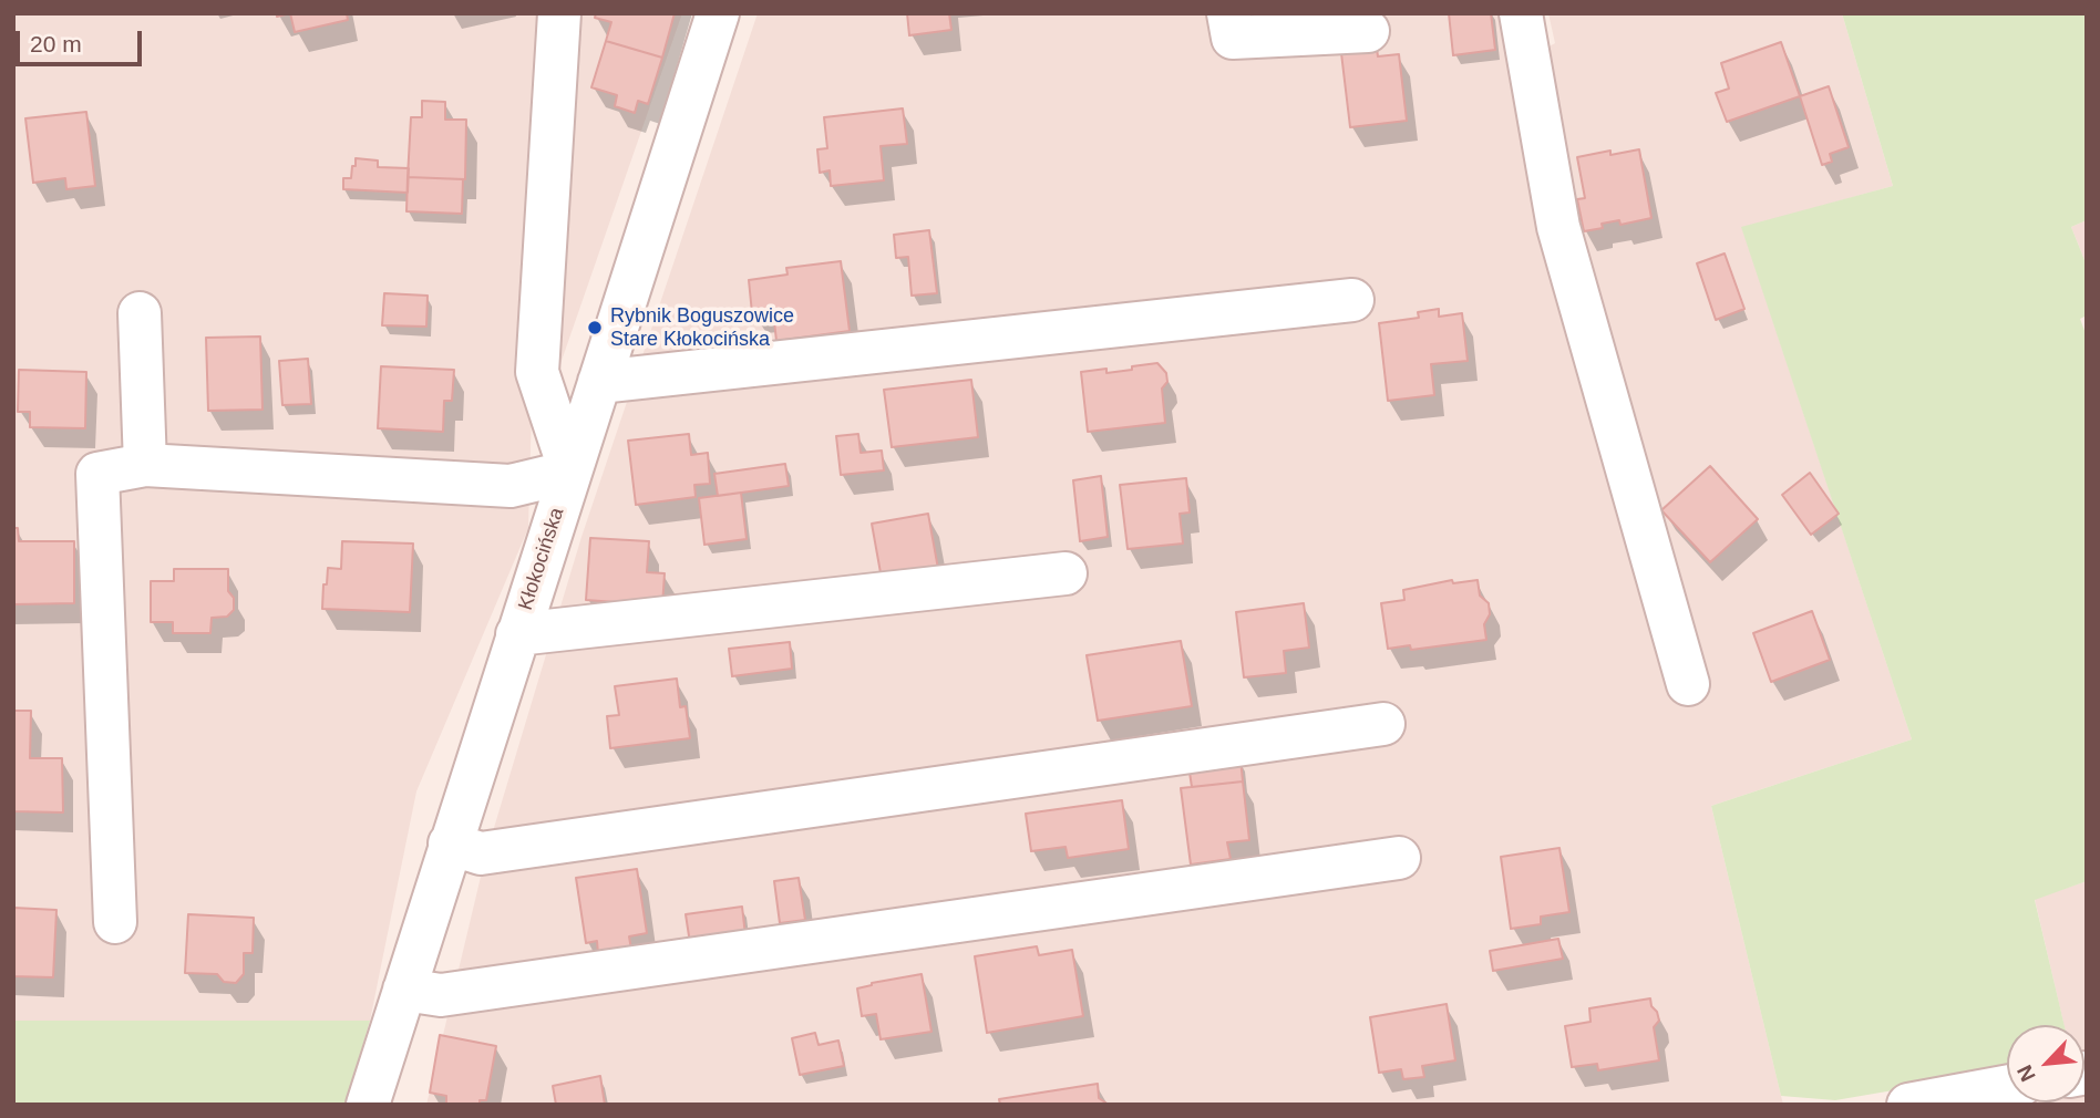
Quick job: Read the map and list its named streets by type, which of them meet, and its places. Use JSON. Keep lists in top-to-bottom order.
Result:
{
  "streets": {
    "street": ["Kłokocińska"]
  },
  "places": ["Rybnik Boguszowice Stare Kłokocińska"],
  "scale_bar": "20 m",
  "north": "bottom left"
}
